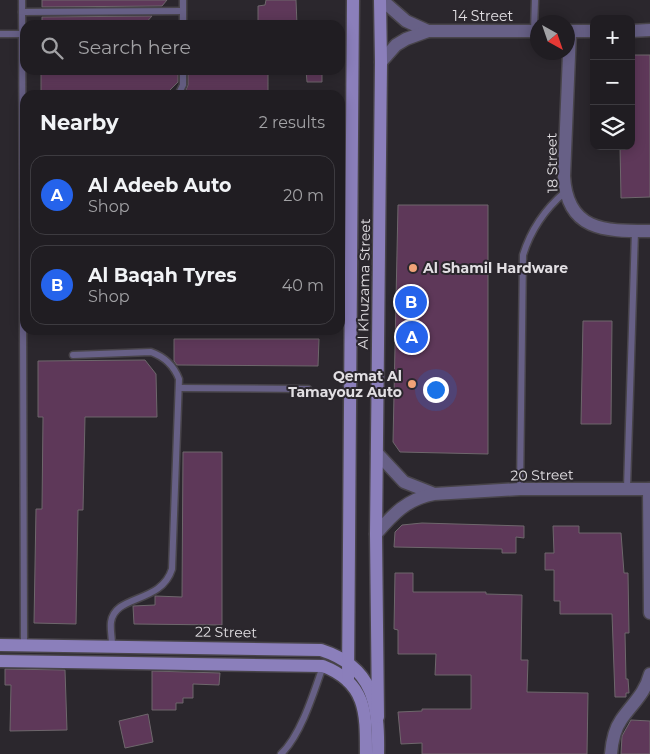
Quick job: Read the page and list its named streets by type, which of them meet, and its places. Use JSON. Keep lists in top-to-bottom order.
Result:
{
  "streets": {
    "street": [
      "14 Street",
      "18 Street",
      "Al Khuzama Street",
      "20 Street",
      "22 Street"
    ]
  },
  "crossings": [
    ["14 Street", "Al Khuzama Street"],
    ["Al Khuzama Street", "20 Street"],
    ["Al Khuzama Street", "22 Street"]
  ],
  "places": ["Al Shamil Hardware", "Qemat Al Tamayouz Auto"],
  "north": "bottom right",
  "page": {
    "map_buttons": ["+", "−"],
    "search": "Search here",
    "heading": ["Nearby", "2 results"],
    "list": [
      {
        "mark": "A",
        "name": "Al Adeeb Auto",
        "note": "Shop",
        "value": "20 m"
      },
      {
        "mark": "B",
        "name": "Al Baqah Tyres",
        "note": "Shop",
        "value": "40 m"
      }
    ],
    "pins": ["B", "A"]
  }
}
